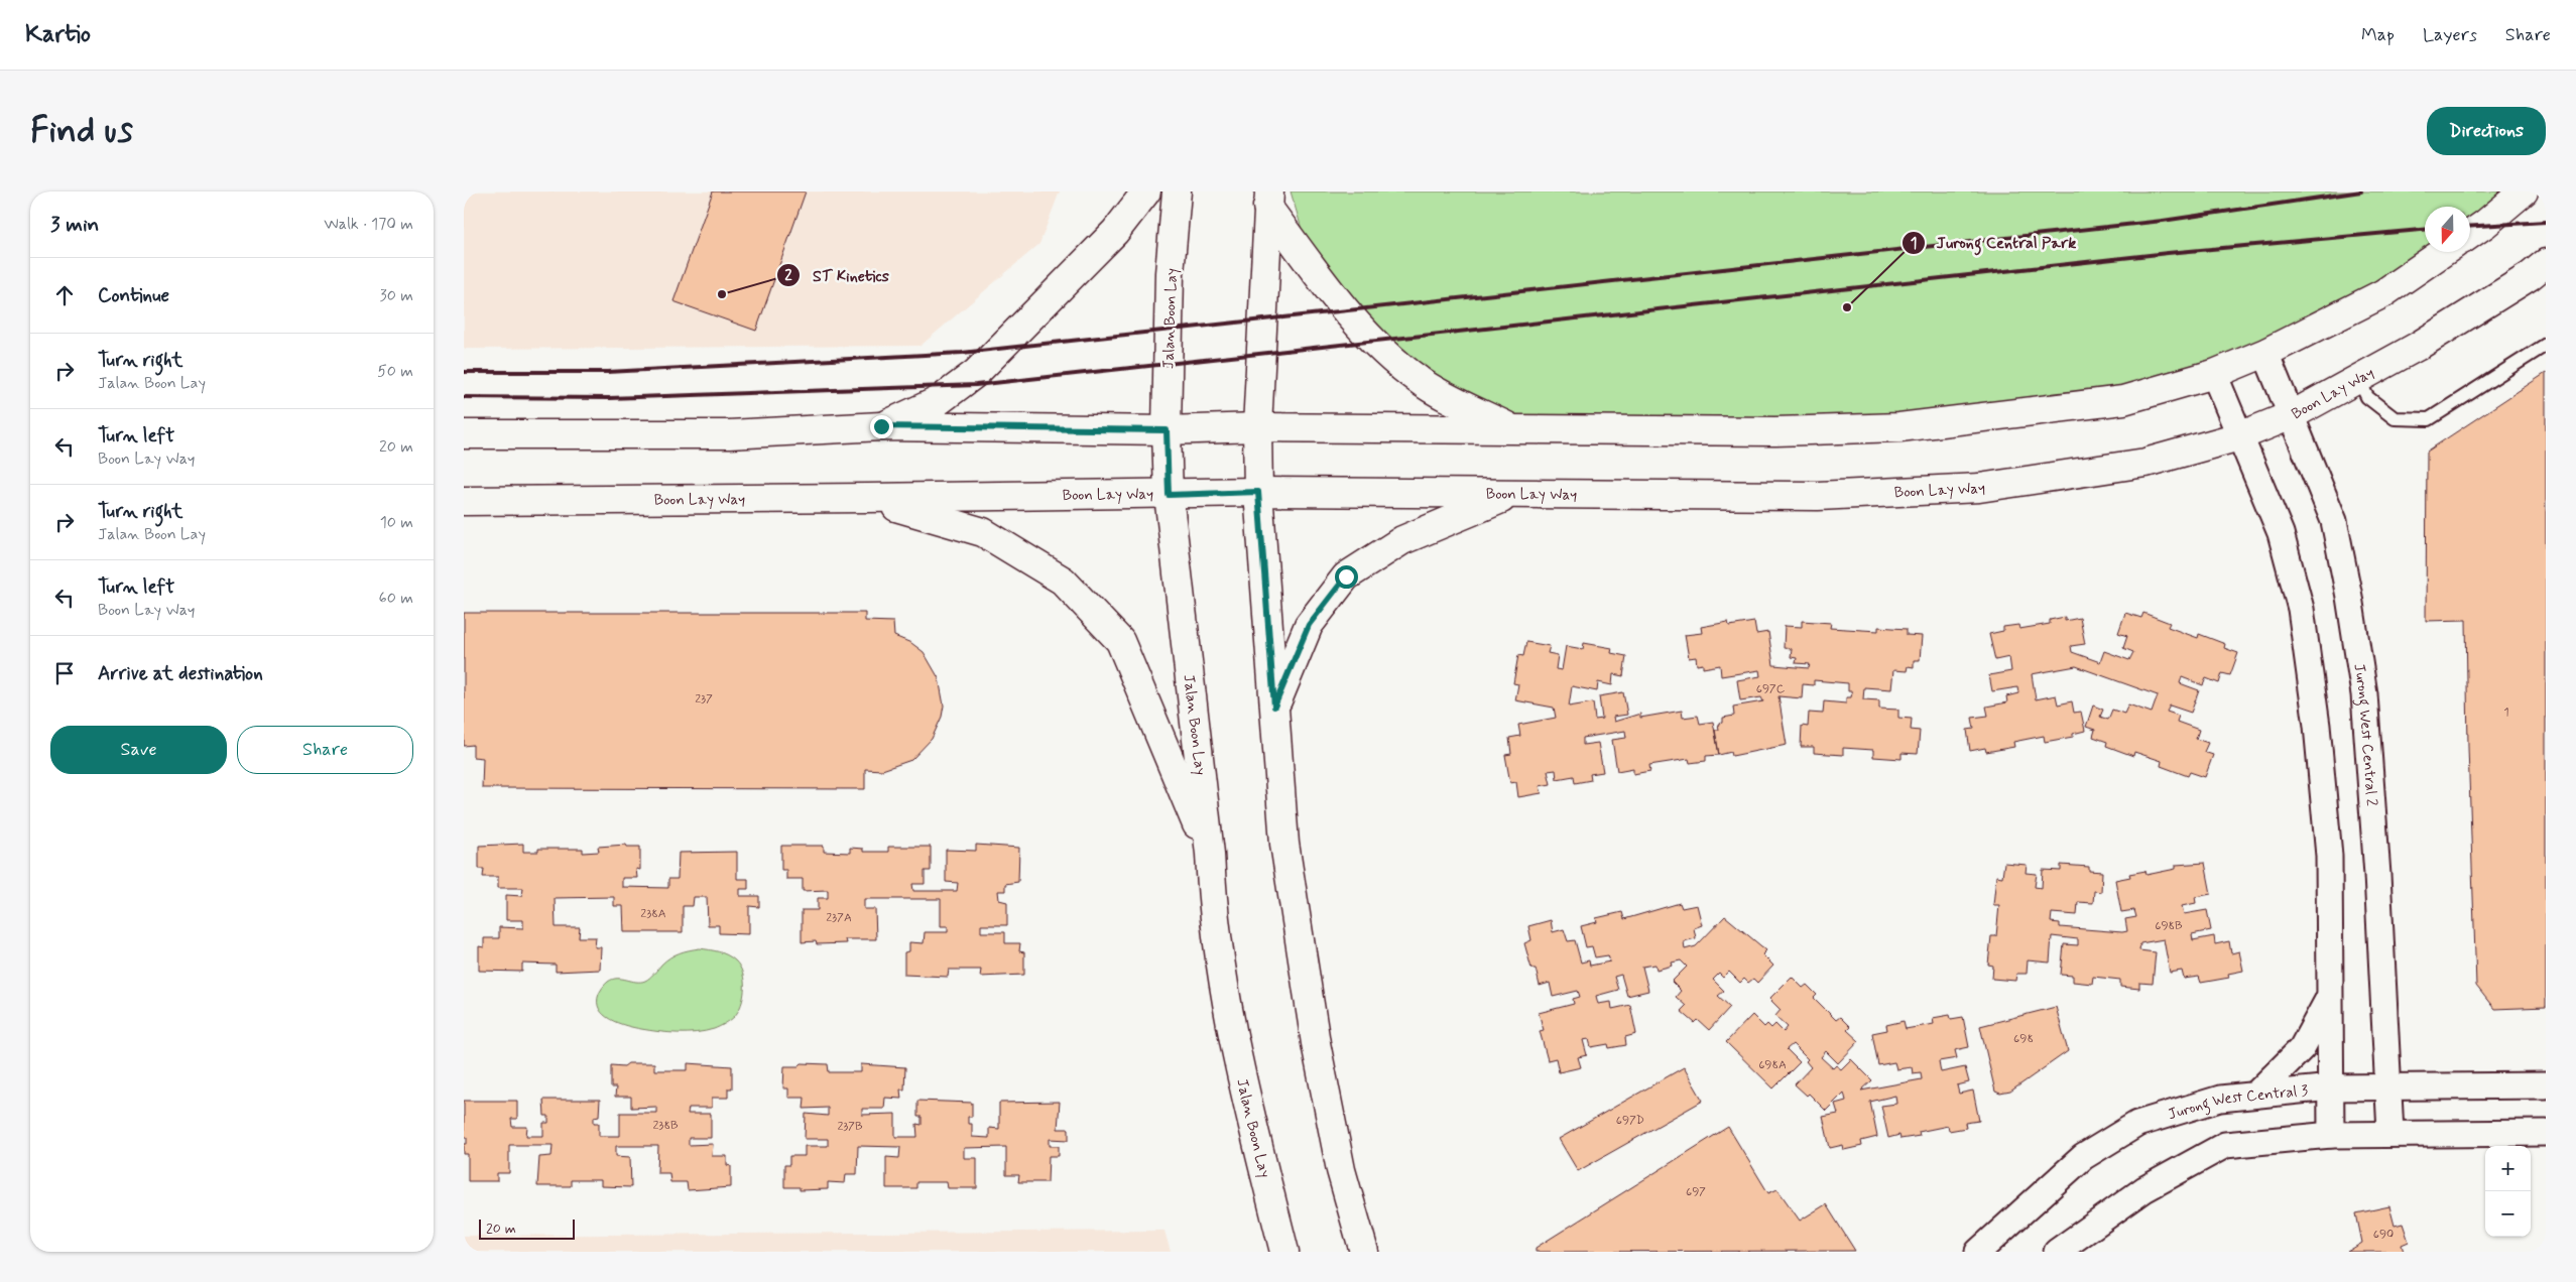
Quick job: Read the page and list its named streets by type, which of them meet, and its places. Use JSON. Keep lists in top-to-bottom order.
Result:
{
  "streets": {
    "main road": ["Jalan Boon Lay", "Boon Lay Way"],
    "street": ["Jurong West Central 2", "Jurong West Central 3"]
  },
  "crossings": [
    ["Jalan Boon Lay", "Boon Lay Way"],
    ["Boon Lay Way", "Jurong West Central 2"],
    ["Jurong West Central 2", "Jurong West Central 3"]
  ],
  "places": ["ST Kinetics", "Jurong Central Park"],
  "house_numbers": [
    "697C",
    "237",
    "1",
    "238A",
    "237A",
    "698B",
    "698",
    "698A",
    "697D",
    "238B",
    "237B",
    "697",
    "690"
  ],
  "scale_bar": "20 m",
  "north": "bottom",
  "page": {
    "header": "Kartio",
    "nav": ["Map", "Layers", "Share"],
    "buttons": [
      "Directions",
      ["Save", "Share"]
    ],
    "title": "Find us",
    "heading": ["3 min", "Walk · 170 m"],
    "list": [
      ["Continue", "30 m"],
      ["Turn right", "Jalan Boon Lay", "50 m"],
      ["Turn left", "Boon Lay Way", "20 m"],
      ["Turn right", "Jalan Boon Lay", "10 m"],
      ["Turn left", "Boon Lay Way", "60 m"],
      "Arrive at destination"
    ],
    "map_buttons": ["+", "−"],
    "scale": "20 m"
  }
}
